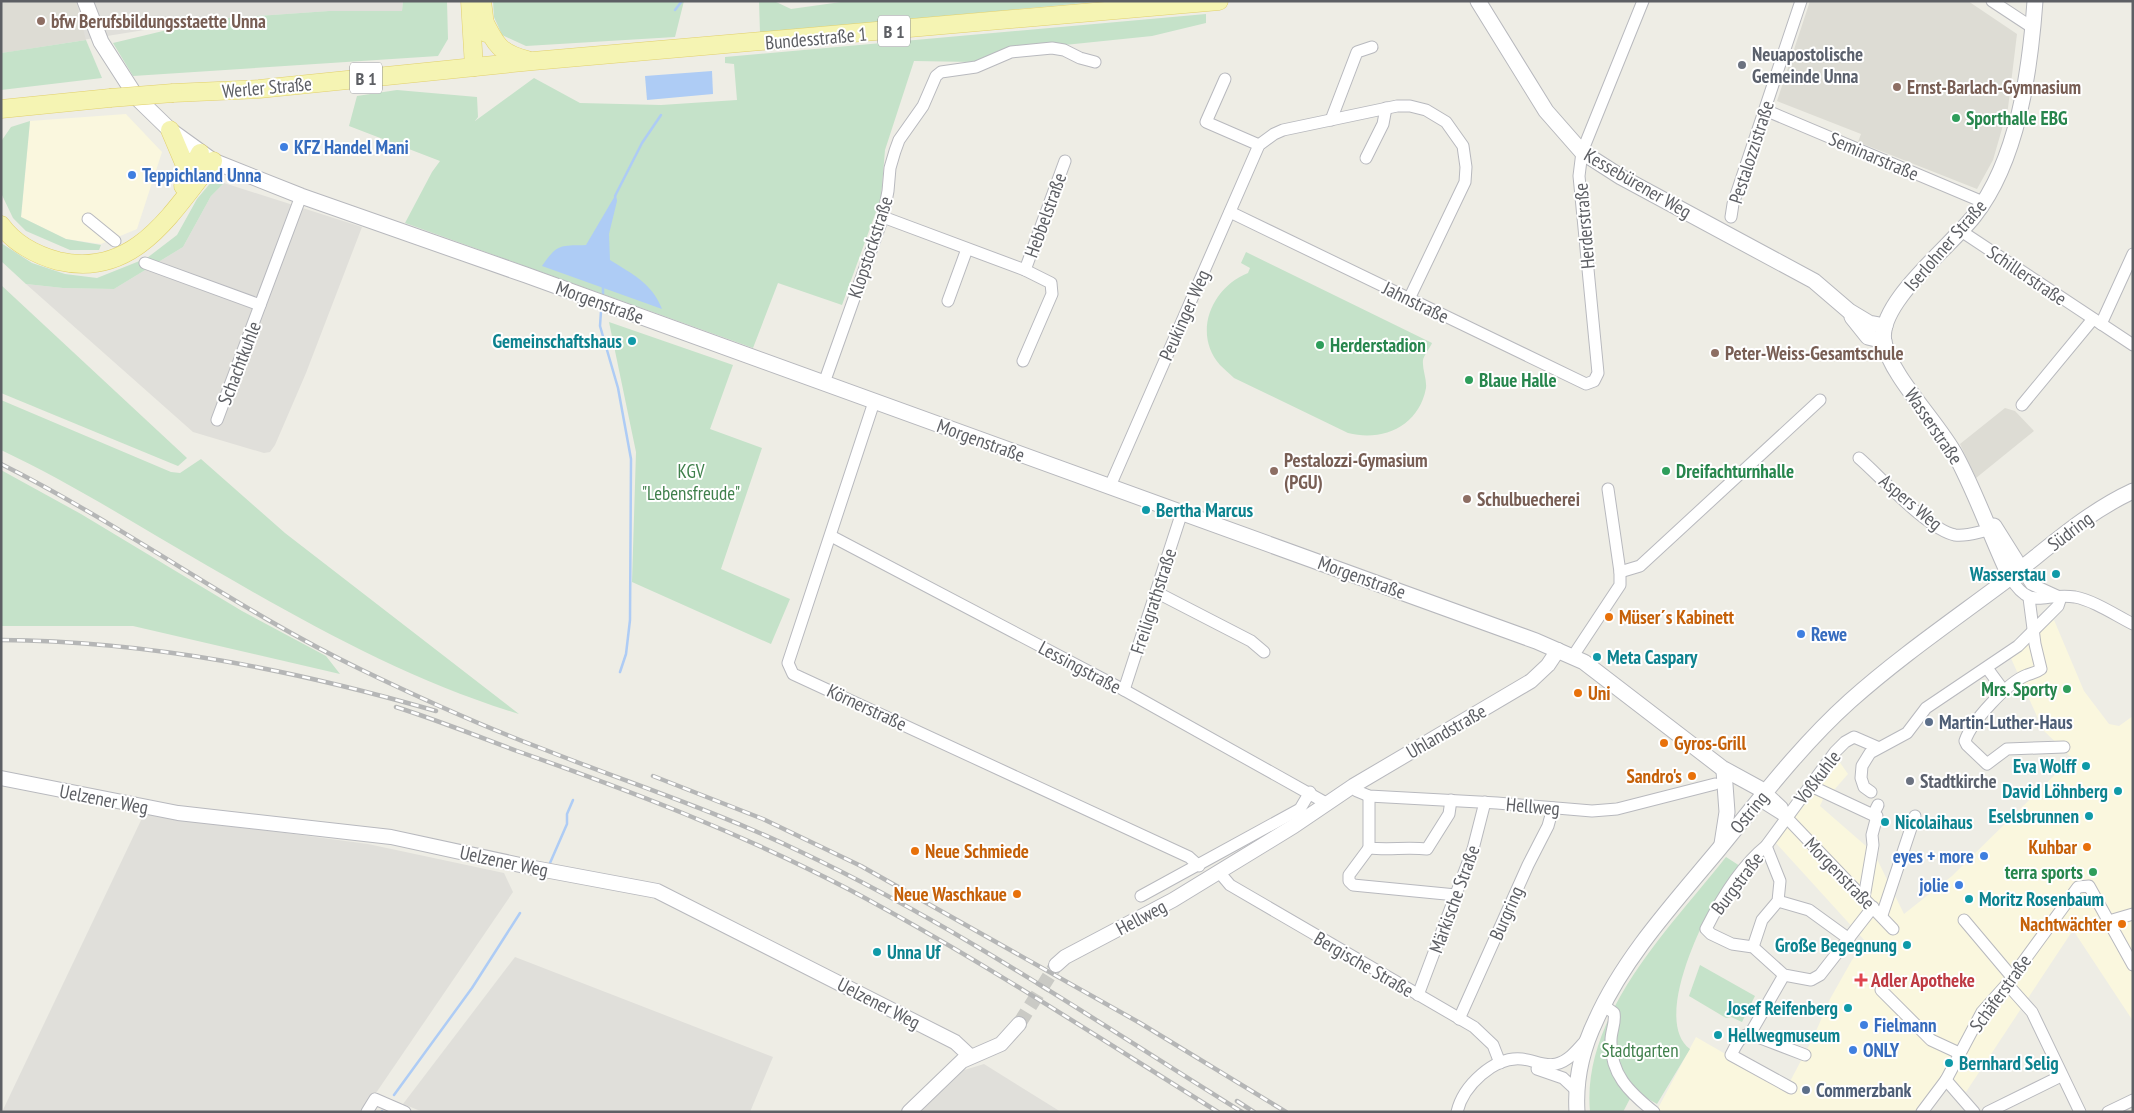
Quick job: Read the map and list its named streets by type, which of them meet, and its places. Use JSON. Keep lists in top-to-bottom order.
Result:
{
  "streets": {
    "main road": [
      "B 1",
      "Bundesstraße 1",
      "Werler Straße",
      "Kessebürener Weg",
      "Iserlohner Straße",
      "Morgenstraße",
      "Wasserstraße",
      "Südring",
      "Ostring"
    ],
    "street": [
      "Pestalozzistraße",
      "Seminarstraße",
      "Hebbelstraße",
      "Herderstraße",
      "Klopstockstraße",
      "Schillerstraße",
      "Jahnstraße",
      "Peukinger Weg",
      "Schachtkuhle",
      "Aspers Weg",
      "Freiligrathstraße",
      "Lessingstraße",
      "Körnerstraße",
      "Uhlandstraße",
      "Voßkuhle",
      "Uelzener Weg",
      "Hellweg",
      "Burgstraße",
      "Märkische Straße",
      "Burgring",
      "Bergische Straße",
      "Schäferstraße"
    ]
  },
  "crossings": [
    ["B 1", "Bundesstraße 1"],
    ["B 1", "Werler Straße"],
    ["Bundesstraße 1", "Werler Straße"],
    ["Pestalozzistraße", "Seminarstraße"],
    ["Seminarstraße", "Iserlohner Straße"],
    ["Kessebürener Weg", "Herderstraße"],
    ["Kessebürener Weg", "Iserlohner Straße"],
    ["Kessebürener Weg", "Wasserstraße"],
    ["Herderstraße", "Jahnstraße"],
    ["Iserlohner Straße", "Schillerstraße"],
    ["Iserlohner Straße", "Wasserstraße"],
    ["Klopstockstraße", "Morgenstraße"],
    ["Morgenstraße", "Peukinger Weg"],
    ["Morgenstraße", "Schachtkuhle"],
    ["Morgenstraße", "Freiligrathstraße"],
    ["Morgenstraße", "Körnerstraße"],
    ["Morgenstraße", "Uhlandstraße"],
    ["Morgenstraße", "Voßkuhle"],
    ["Morgenstraße", "Ostring"],
    ["Morgenstraße", "Burgstraße"],
    ["Jahnstraße", "Peukinger Weg"],
    ["Wasserstraße", "Aspers Weg"],
    ["Wasserstraße", "Südring"],
    ["Wasserstraße", "Ostring"],
    ["Südring", "Ostring"],
    ["Freiligrathstraße", "Lessingstraße"],
    ["Lessingstraße", "Körnerstraße"],
    ["Lessingstraße", "Uhlandstraße"],
    ["Lessingstraße", "Hellweg"],
    ["Körnerstraße", "Hellweg"],
    ["Uhlandstraße", "Hellweg"],
    ["Voßkuhle", "Burgstraße"],
    ["Hellweg", "Märkische Straße"],
    ["Hellweg", "Burgring"],
    ["Hellweg", "Bergische Straße"],
    ["Märkische Straße", "Bergische Straße"],
    ["Burgring", "Bergische Straße"]
  ],
  "parks": ["KGV \"Lebensfreude\"", "Stadtgarten"],
  "places": {
    "other": [
      "bfw Berufsbildungsstaette Unna",
      "Neuapostolische Gemeinde Unna",
      "Ernst-Barlach-Gymnasium",
      "Sporthalle EBG",
      "KFZ Handel Mani",
      "Teppichland Unna",
      "Gemeinschaftshaus",
      "Herderstadion",
      "Peter-Weiss-Gesamtschule",
      "Blaue Halle",
      "Pestalozzi-Gymasium (PGU)",
      "Dreifachturnhalle",
      "Schulbuecherei",
      "Bertha Marcus",
      "Wasserstau",
      "Müser´s Kabinett",
      "Rewe",
      "Meta Caspary",
      "Mrs. Sporty",
      "Uni",
      "Martin-Luther-Haus",
      "Gyros-Grill",
      "Eva Wolff",
      "Sandro's",
      "Stadtkirche",
      "David Löhnberg",
      "Eselsbrunnen",
      "Nicolaihaus",
      "Kuhbar",
      "Neue Schmiede",
      "eyes + more",
      "terra sports",
      "jolie",
      "Neue Waschkaue",
      "Moritz Rosenbaum",
      "Nachtwächter",
      "Große Begegnung",
      "Unna Uf",
      "Josef Reifenberg",
      "Fielmann",
      "Hellwegmuseum",
      "ONLY",
      "Bernhard Selig",
      "Commerzbank"
    ],
    "health": ["Adler Apotheke"]
  }
}
